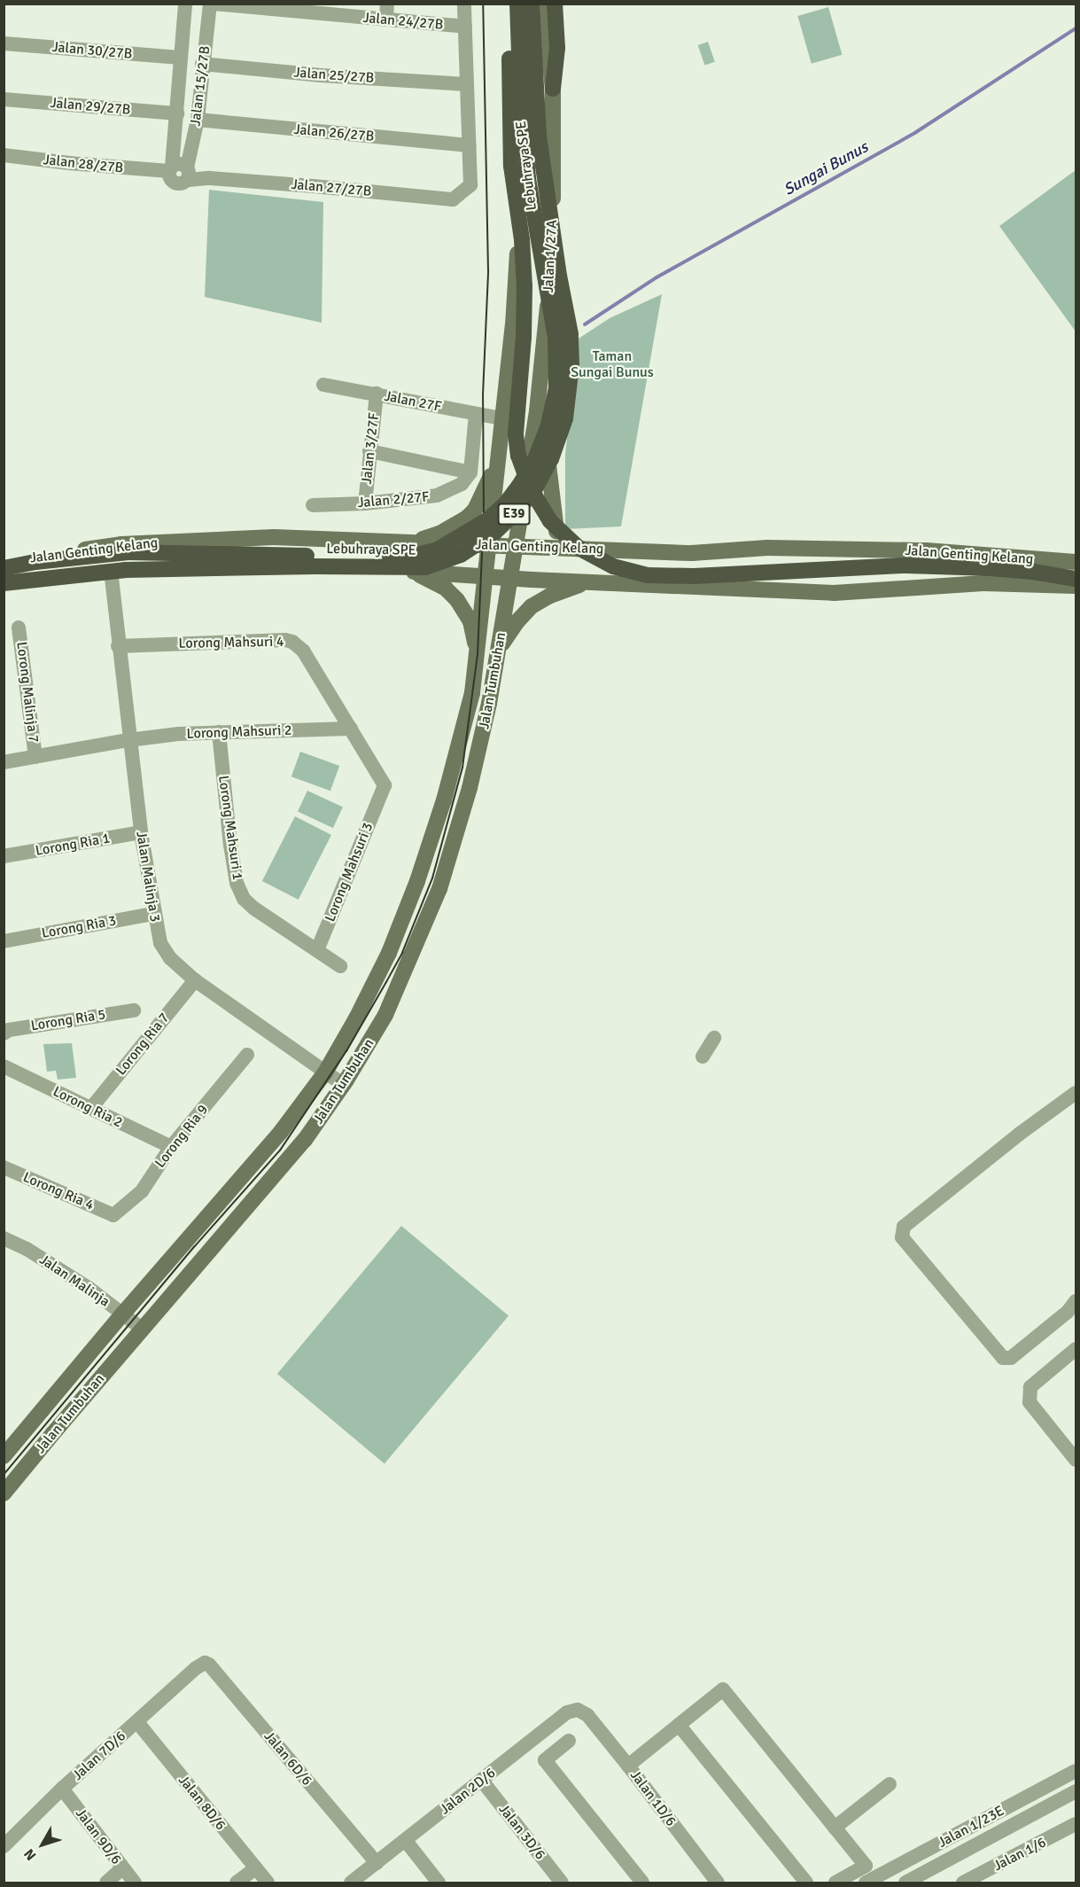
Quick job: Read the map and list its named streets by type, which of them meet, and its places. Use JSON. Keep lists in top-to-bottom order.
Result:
{
  "streets": {
    "highway": ["Lebuhraya SPE", "E39"],
    "main road": ["Jalan 1/27A", "Jalan Genting Kelang", "Jalan Tumbuhan"],
    "street": [
      "Jalan 24/27B",
      "Jalan 30/27B",
      "Jalan 25/27B",
      "Jalan 15/27B",
      "Jalan 29/27B",
      "Jalan 26/27B",
      "Jalan 28/27B",
      "Jalan 27/27B",
      "Jalan 27F",
      "Jalan 3/27F",
      "Jalan 2/27F",
      "Lorong Mahsuri 4",
      "Lorong Malinja 7",
      "Lorong Mahsuri 2",
      "Lorong Mahsuri 1",
      "Lorong Ria 1",
      "Lorong Mahsuri 3",
      "Jalan Malinja 3",
      "Lorong Ria 3",
      "Lorong Ria 5",
      "Lorong Ria 7",
      "Lorong Ria 2",
      "Lorong Ria 9",
      "Lorong Ria 4",
      "Jalan Malinja",
      "Jalan 7D/6",
      "Jalan 6D/6",
      "Jalan 2D/6",
      "Jalan 1D/6",
      "Jalan 8D/6",
      "Jalan 1/23E",
      "Jalan 3D/6",
      "Jalan 9D/6",
      "Jalan 1/6"
    ]
  },
  "crossings": [
    ["Jalan 24/27B", "Jalan 15/27B"],
    ["Jalan 30/27B", "Jalan 15/27B"],
    ["Jalan 25/27B", "Jalan 15/27B"],
    ["Jalan 15/27B", "Jalan 29/27B"],
    ["Jalan 15/27B", "Jalan 26/27B"],
    ["Jalan 15/27B", "Jalan 28/27B"],
    ["Jalan 15/27B", "Jalan 27/27B"],
    ["Jalan 26/27B", "Jalan 27/27B"],
    ["Jalan 28/27B", "Jalan 27/27B"],
    ["Jalan 1/27A", "Jalan Genting Kelang"],
    ["Jalan 1/27A", "Jalan Tumbuhan"],
    ["Jalan 27F", "Jalan 3/27F"],
    ["Jalan 3/27F", "Jalan 2/27F"],
    ["Jalan Genting Kelang", "Jalan Tumbuhan"],
    ["Jalan Genting Kelang", "Jalan Malinja 3"],
    ["Lorong Mahsuri 4", "Lorong Mahsuri 2"],
    ["Lorong Mahsuri 4", "Lorong Mahsuri 3"],
    ["Lorong Mahsuri 4", "Jalan Malinja 3"],
    ["Jalan Tumbuhan", "Jalan Malinja 3"],
    ["Jalan Tumbuhan", "Jalan Malinja"],
    ["Lorong Malinja 7", "Lorong Mahsuri 2"],
    ["Lorong Mahsuri 2", "Lorong Mahsuri 1"],
    ["Lorong Mahsuri 2", "Jalan Malinja 3"],
    ["Lorong Mahsuri 1", "Lorong Mahsuri 3"],
    ["Lorong Ria 1", "Jalan Malinja 3"],
    ["Jalan Malinja 3", "Lorong Ria 3"],
    ["Jalan Malinja 3", "Lorong Ria 7"],
    ["Lorong Ria 7", "Lorong Ria 2"],
    ["Lorong Ria 2", "Lorong Ria 9"],
    ["Lorong Ria 9", "Lorong Ria 4"],
    ["Jalan 7D/6", "Jalan 6D/6"],
    ["Jalan 7D/6", "Jalan 8D/6"],
    ["Jalan 7D/6", "Jalan 9D/6"],
    ["Jalan 6D/6", "Jalan 2D/6"],
    ["Jalan 2D/6", "Jalan 1D/6"],
    ["Jalan 2D/6", "Jalan 3D/6"]
  ],
  "water": ["Sungai Bunus"],
  "parks": ["Taman Sungai Bunus"],
  "north": "bottom left"
}
